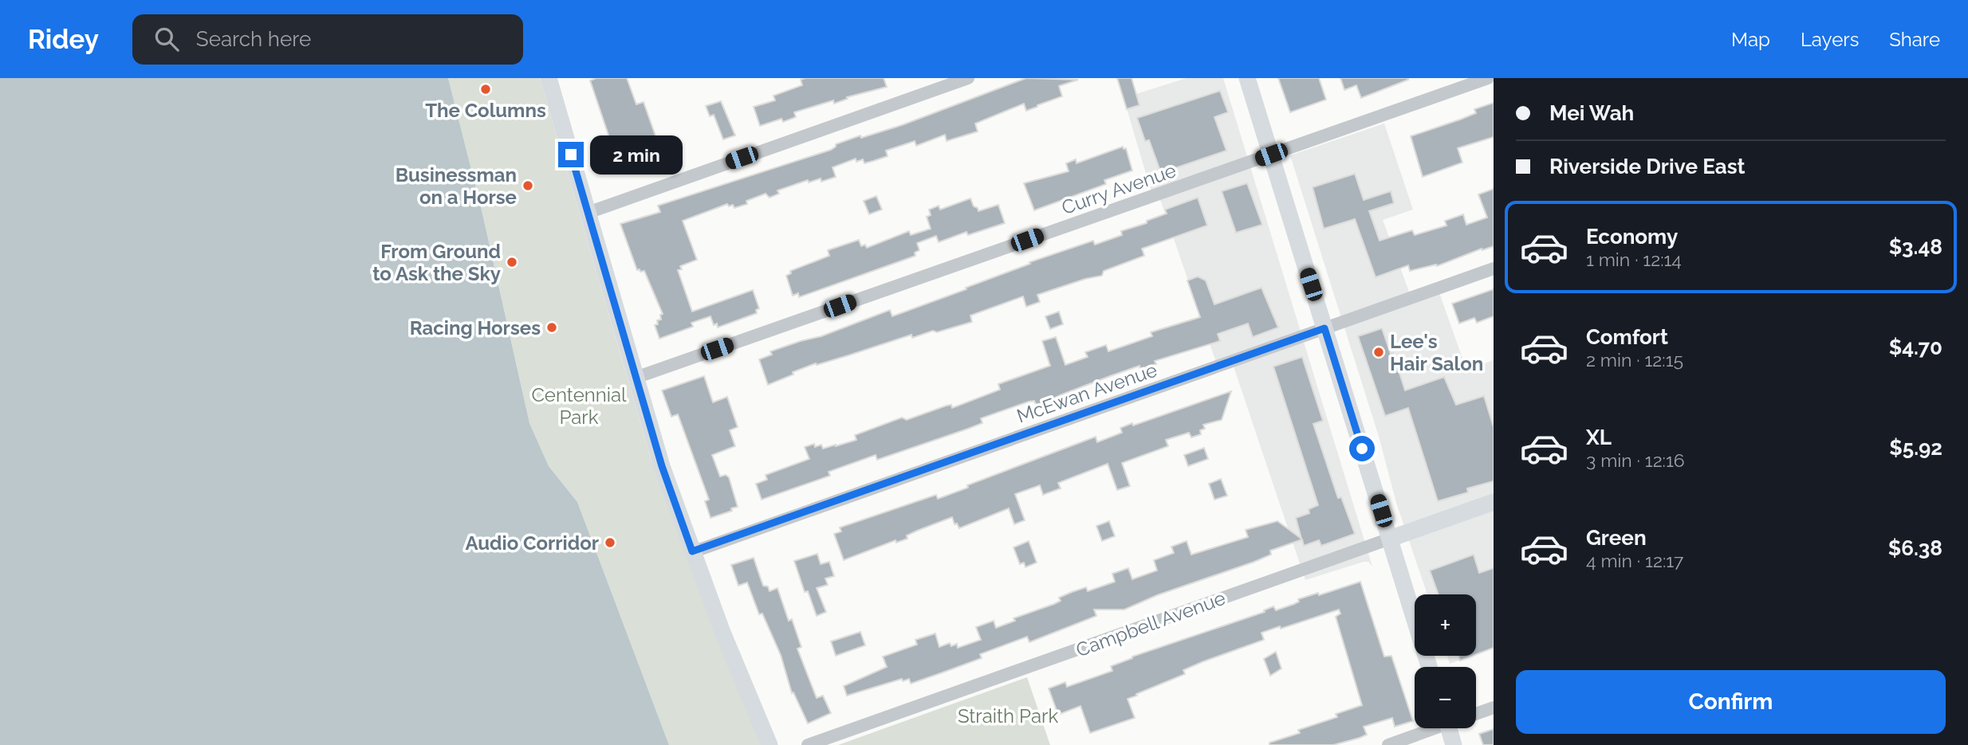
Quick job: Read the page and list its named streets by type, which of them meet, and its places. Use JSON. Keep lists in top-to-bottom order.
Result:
{
  "streets": {
    "main road": ["Campbell Avenue"],
    "street": ["Curry Avenue", "McEwan Avenue"]
  },
  "parks": ["Centennial Park", "Straith Park"],
  "places": [
    "The Columns",
    "Businessman on a Horse",
    "From Ground to Ask the Sky",
    "Racing Horses",
    "Lee's Hair Salon",
    "Audio Corridor"
  ],
  "page": {
    "header": "Ridey",
    "search": "Search here",
    "nav": ["Map", "Layers", "Share"],
    "banner": ["Mei Wah", "Riverside Drive East"],
    "bubble": "2 min",
    "list": [
      {
        "name": "Economy",
        "note": "1 min · 12:14",
        "value": "$3.48"
      },
      {
        "name": "Comfort",
        "note": "2 min · 12:15",
        "value": "$4.70"
      },
      {
        "name": "XL",
        "note": "3 min · 12:16",
        "value": "$5.92"
      },
      {
        "name": "Green",
        "note": "4 min · 12:17",
        "value": "$6.38"
      }
    ],
    "map_buttons": ["+", "−"],
    "buttons": "Confirm"
  }
}
